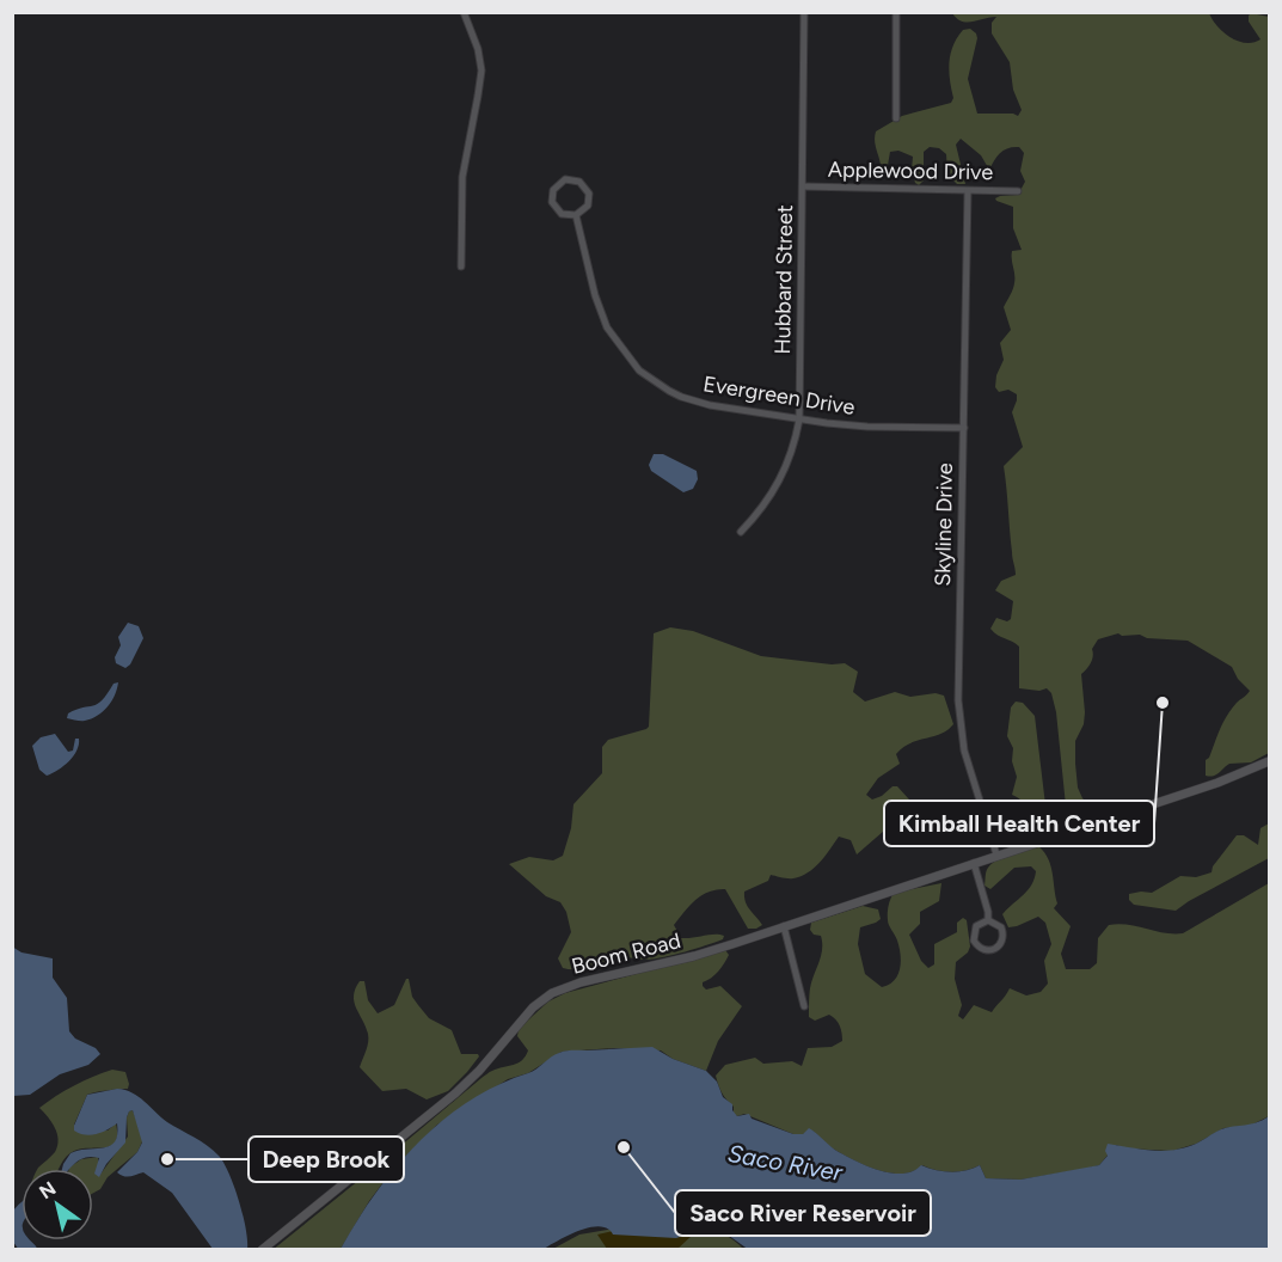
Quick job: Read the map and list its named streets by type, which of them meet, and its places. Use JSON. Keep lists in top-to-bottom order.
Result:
{
  "streets": {
    "street": [
      "Applewood Drive",
      "Hubbard Street",
      "Evergreen Drive",
      "Skyline Drive",
      "Boom Road"
    ]
  },
  "crossings": [
    ["Applewood Drive", "Hubbard Street"],
    ["Applewood Drive", "Skyline Drive"],
    ["Hubbard Street", "Evergreen Drive"],
    ["Evergreen Drive", "Skyline Drive"],
    ["Skyline Drive", "Boom Road"]
  ],
  "water": ["Saco River"],
  "places": ["Kimball Health Center", "Saco River Reservoir", "Deep Brook"],
  "north": "top left"
}
